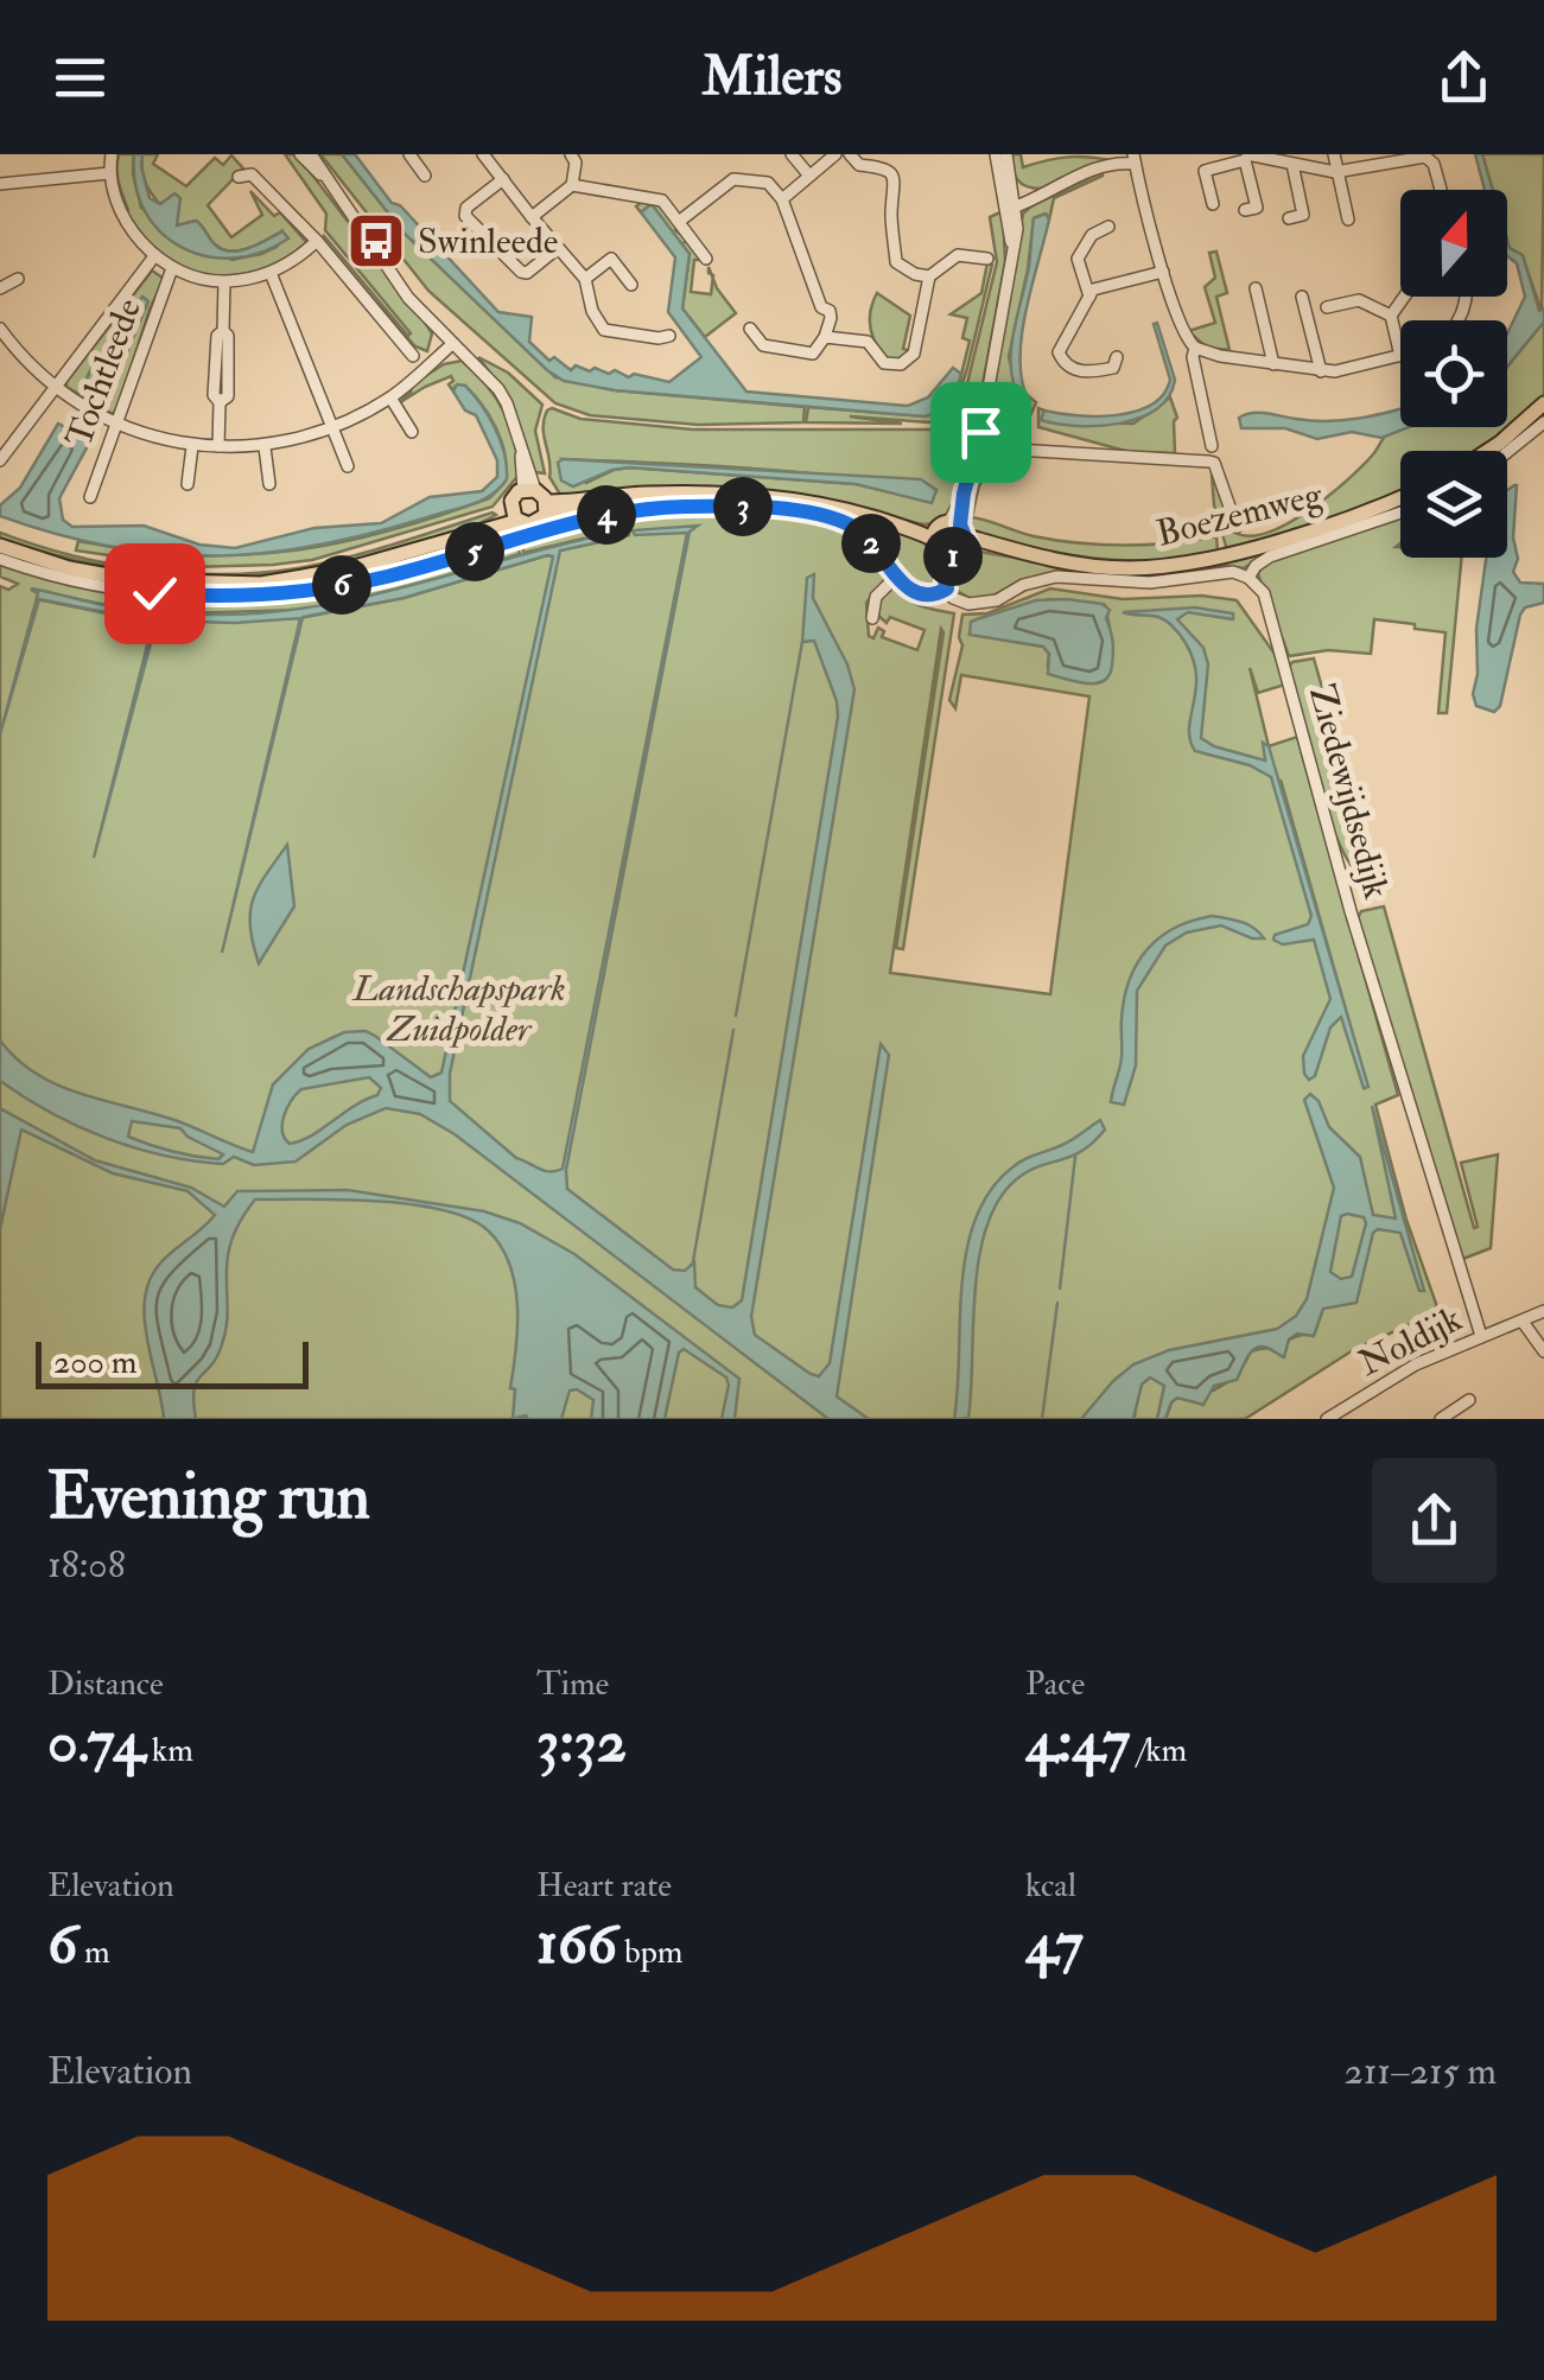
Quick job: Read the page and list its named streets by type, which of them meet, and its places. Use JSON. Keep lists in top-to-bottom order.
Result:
{
  "streets": {
    "main road": ["Boezemweg"],
    "street": ["Tochtleede", "Ziedewijdsedijk", "Noldijk"]
  },
  "crossings": [
    ["Ziedewijdsedijk", "Noldijk"]
  ],
  "parks": ["Landschapspark Zuidpolder"],
  "places": {
    "bus stop": ["Swinleede"]
  },
  "scale_bar": "200 m",
  "north": "top",
  "page": {
    "header": "Milers",
    "pins": [
      "3",
      "4",
      "2",
      "5",
      "1",
      "6"
    ],
    "scale": "200 m",
    "heading": ["Evening run", "18:08"],
    "stats": [
      ["Distance", "0.74 km"],
      ["Time", "3:32"],
      ["Pace", "4:47 /km"],
      ["Elevation", "6 m"],
      ["Heart rate", "166 bpm"],
      ["kcal", "47"]
    ],
    "chart": ["Elevation", "211–215 m"]
  }
}
